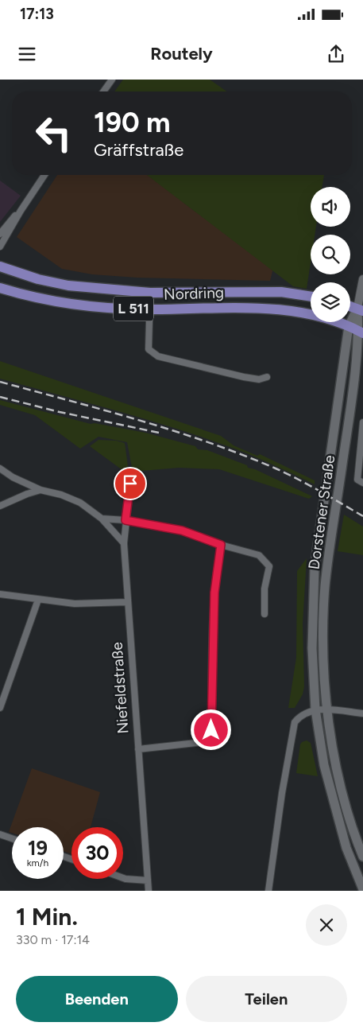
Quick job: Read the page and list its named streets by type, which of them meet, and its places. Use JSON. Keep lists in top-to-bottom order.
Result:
{
  "streets": {
    "main road": ["Nordring", "L 511", "Dorstener Straße"],
    "street": ["Niefeldstraße"]
  },
  "crossings": [
    ["Nordring", "Dorstener Straße"]
  ],
  "page": {
    "status": "17:13",
    "header": "Routely",
    "turn": ["190 m", "Gräffstraße"],
    "speed": "19 km/h",
    "limit": "30",
    "heading": ["1 Min.", "330 m · 17:14"],
    "buttons": ["Beenden", "Teilen"]
  }
}
